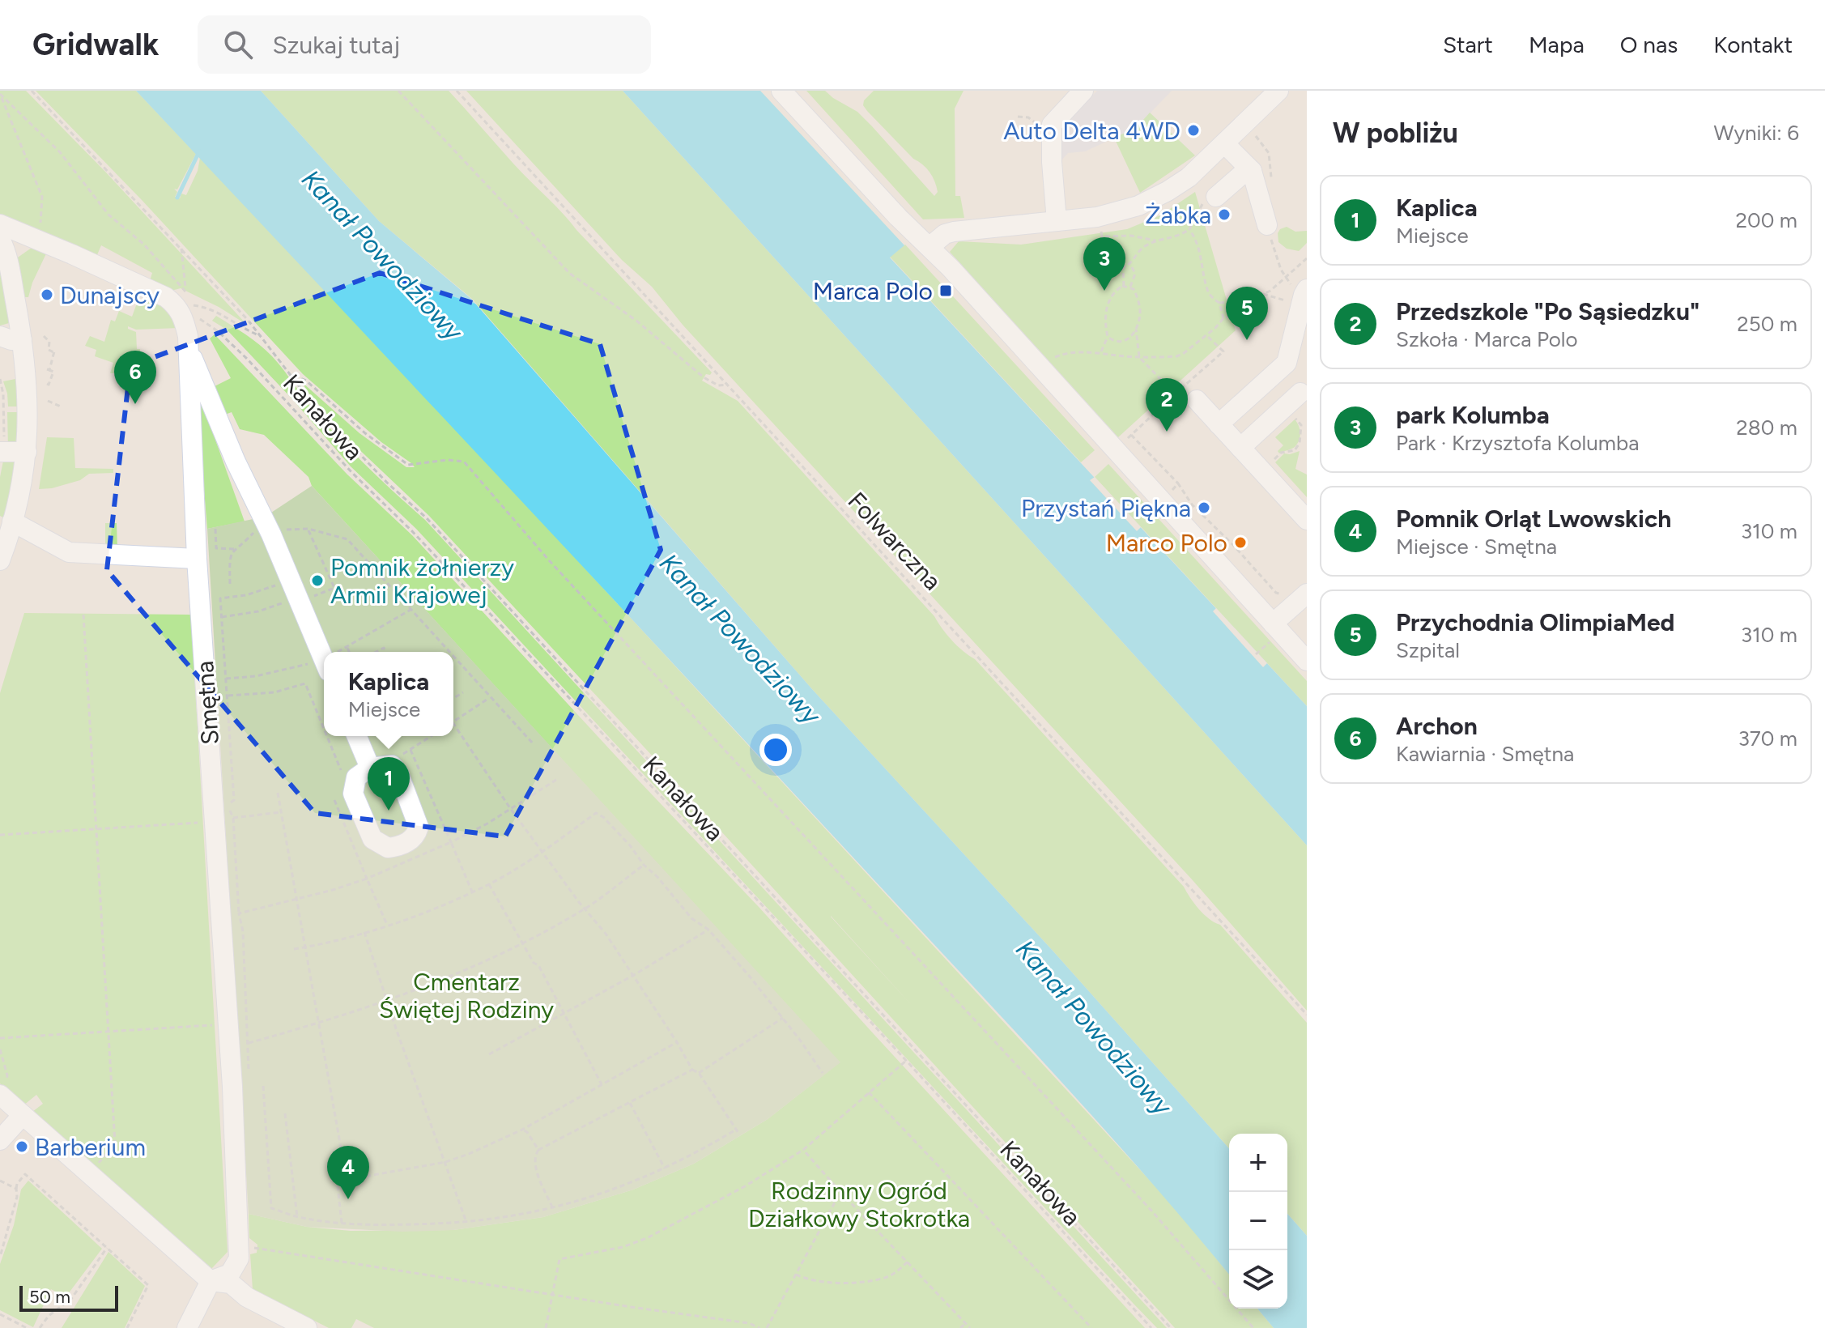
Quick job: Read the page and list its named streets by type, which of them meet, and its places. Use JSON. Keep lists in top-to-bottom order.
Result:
{
  "streets": {
    "street": ["Smętna"],
    "path": ["Kanałowa", "Folwarczna"]
  },
  "crossings": [
    ["Kanałowa", "Smętna"]
  ],
  "water": ["Kanał Powodziowy"],
  "parks": ["Cmentarz Świętej Rodziny", "Rodzinny Ogród Działkowy Stokrotka"],
  "places": {
    "other": [
      "Auto Delta 4WD",
      "Żabka",
      "Dunajscy",
      "Przystań Piękna",
      "Marco Polo",
      "Pomnik żołnierzy Armii Krajowej",
      "Barberium"
    ],
    "transit": ["Marca Polo"]
  },
  "scale_bar": "50 m",
  "page": {
    "header": "Gridwalk",
    "search": "Szukaj tutaj",
    "nav": [
      "Start",
      "Mapa",
      "O nas",
      "Kontakt"
    ],
    "heading": ["W pobliżu", "Wyniki: 6"],
    "list": [
      {
        "mark": "1",
        "name": "Kaplica",
        "note": "Miejsce",
        "value": "200 m"
      },
      {
        "mark": "2",
        "name": "Przedszkole \"Po Sąsiedzku\"",
        "note": "Szkoła · Marca Polo",
        "value": "250 m"
      },
      {
        "mark": "3",
        "name": "park Kolumba",
        "note": "Park · Krzysztofa Kolumba",
        "value": "280 m"
      },
      {
        "mark": "4",
        "name": "Pomnik Orląt Lwowskich",
        "note": "Miejsce · Smętna",
        "value": "310 m"
      },
      {
        "mark": "5",
        "name": "Przychodnia OlimpiaMed",
        "note": "Szpital",
        "value": "310 m"
      },
      {
        "mark": "6",
        "name": "Archon",
        "note": "Kawiarnia · Smętna",
        "value": "370 m"
      }
    ],
    "pins": [
      "3",
      "5",
      "6",
      "2",
      "1",
      "4"
    ],
    "popup": ["Kaplica", "Miejsce"],
    "map_buttons": ["+", "−"],
    "scale": "50 m"
  }
}
